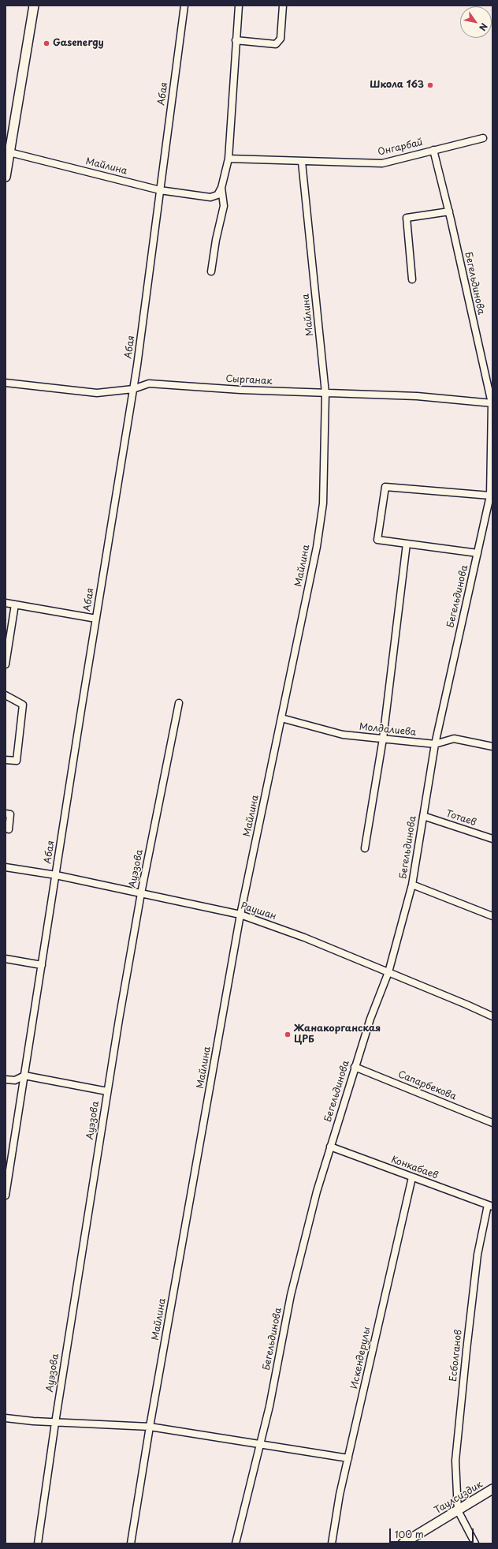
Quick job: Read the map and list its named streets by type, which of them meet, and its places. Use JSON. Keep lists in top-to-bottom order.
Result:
{
  "streets": {
    "main road": ["Таулсиздик"],
    "street": [
      "Абая",
      "Онгарбай",
      "Майлина",
      "Бегельдинова",
      "Сырганак",
      "Молдалиева",
      "Тотаев",
      "Ауэзова",
      "Раушан",
      "Сапарбекова",
      "Конкабаев",
      "Есболганов",
      "Искендерулы"
    ]
  },
  "crossings": [
    ["Абая", "Майлина"],
    ["Абая", "Сырганак"],
    ["Абая", "Раушан"],
    ["Онгарбай", "Майлина"],
    ["Онгарбай", "Бегельдинова"],
    ["Майлина", "Сырганак"],
    ["Майлина", "Молдалиева"],
    ["Майлина", "Раушан"],
    ["Бегельдинова", "Сырганак"],
    ["Бегельдинова", "Молдалиева"],
    ["Бегельдинова", "Тотаев"],
    ["Бегельдинова", "Раушан"],
    ["Бегельдинова", "Сапарбекова"],
    ["Бегельдинова", "Конкабаев"],
    ["Ауэзова", "Раушан"],
    ["Конкабаев", "Есболганов"],
    ["Конкабаев", "Искендерулы"],
    ["Есболганов", "Таулсиздик"]
  ],
  "places": ["Gasenergy", "Школа 163", "Жанакорганская ЦРБ"],
  "scale_bar": "100 m",
  "north": "bottom right"
}
